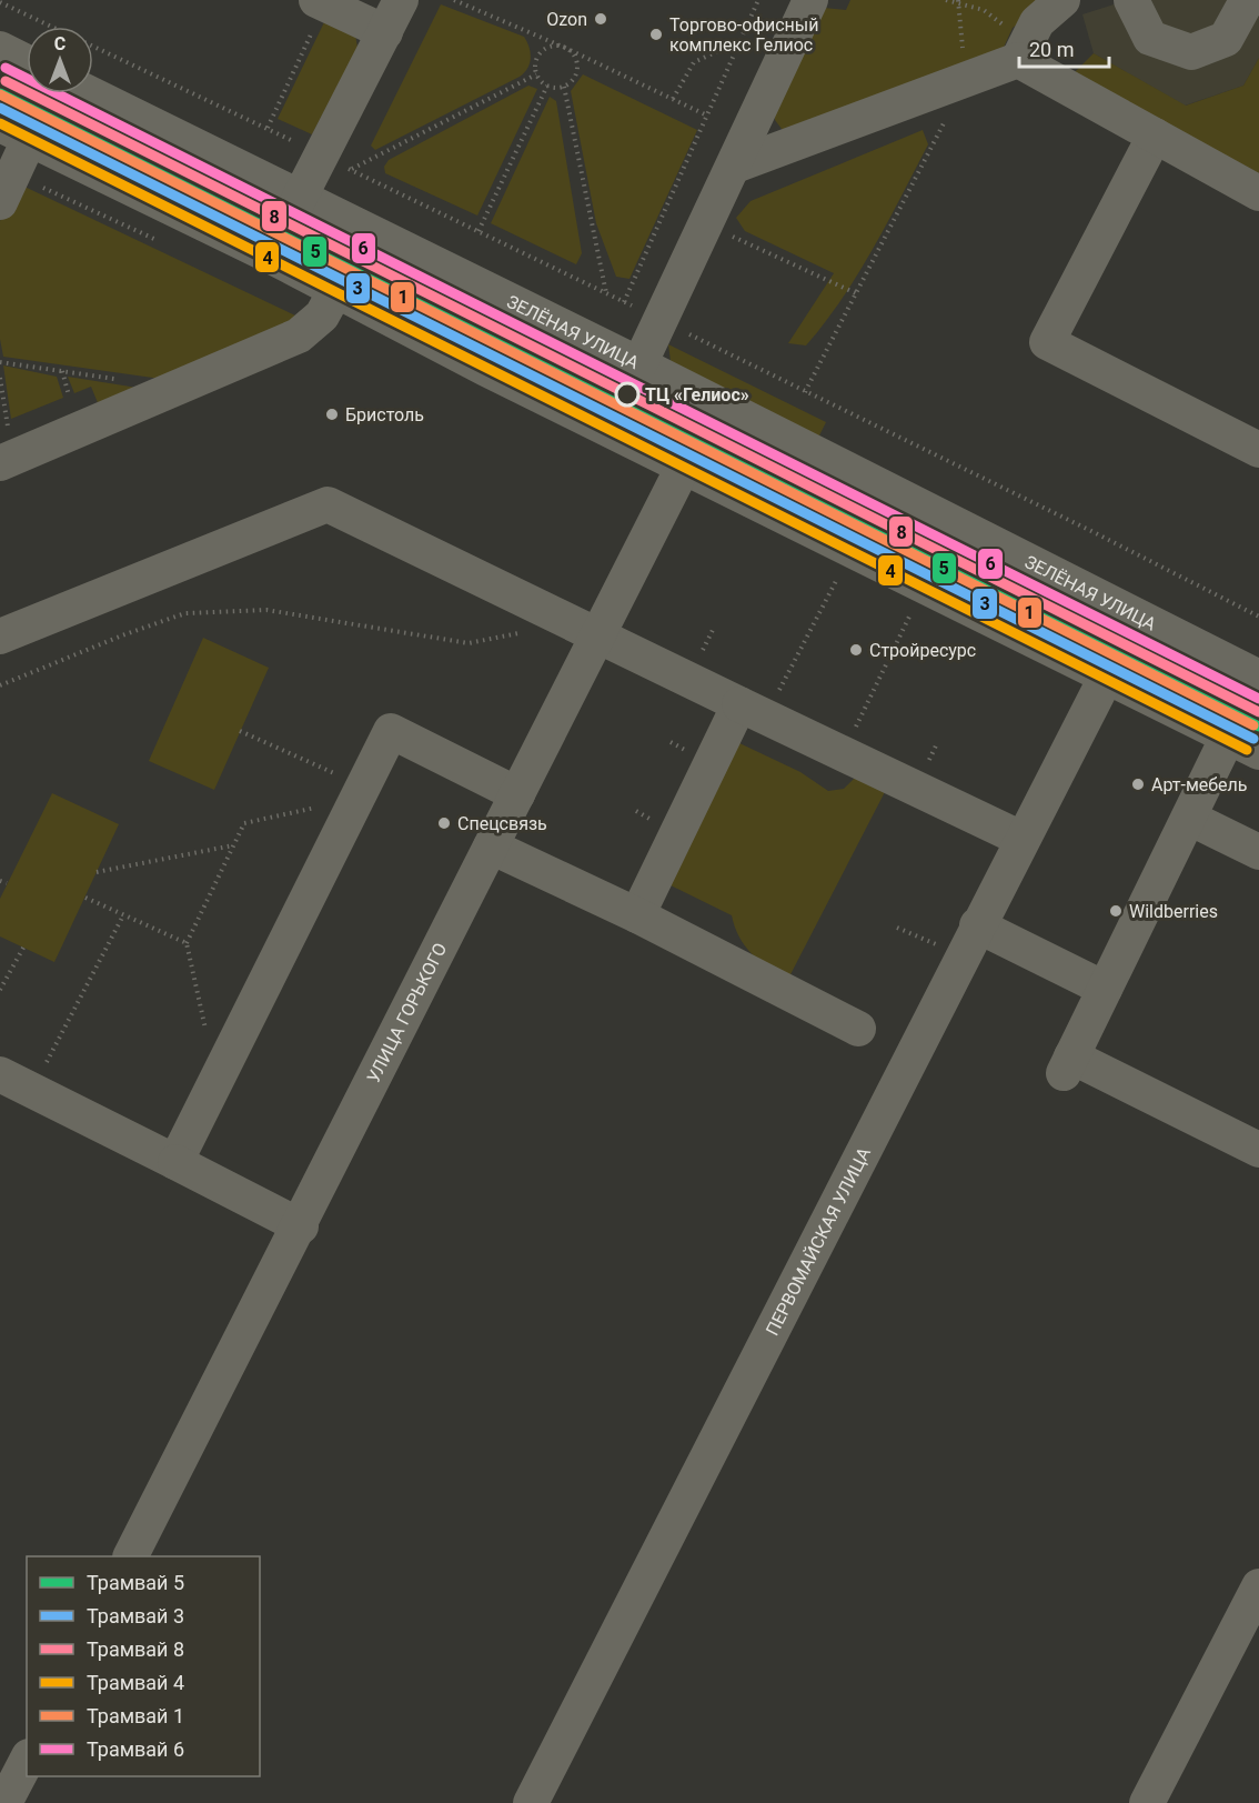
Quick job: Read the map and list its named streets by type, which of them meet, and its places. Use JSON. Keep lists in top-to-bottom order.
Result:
{
  "streets": {
    "street": ["ЗЕЛЁНАЯ УЛИЦА", "УЛИЦА ГОРЬКОГО", "ПЕРВОМАЙСКАЯ УЛИЦА"]
  },
  "places": [
    "Ozon",
    "Торгово-офисный комплекс Гелиос",
    "ТЦ «Гелиос»",
    "Бристоль",
    "Стройресурс",
    "Арт-мебель",
    "Спецсвязь",
    "Wildberries"
  ],
  "lines": [
    "tram line 6",
    "tram line 8",
    "tram line 5",
    "tram line 1",
    "tram line 3",
    "tram line 4"
  ],
  "legend": [
    "Трамвай 5",
    "Трамвай 3",
    "Трамвай 8",
    "Трамвай 4",
    "Трамвай 1",
    "Трамвай 6"
  ],
  "scale_bar": "20 m",
  "north": "top"
}
